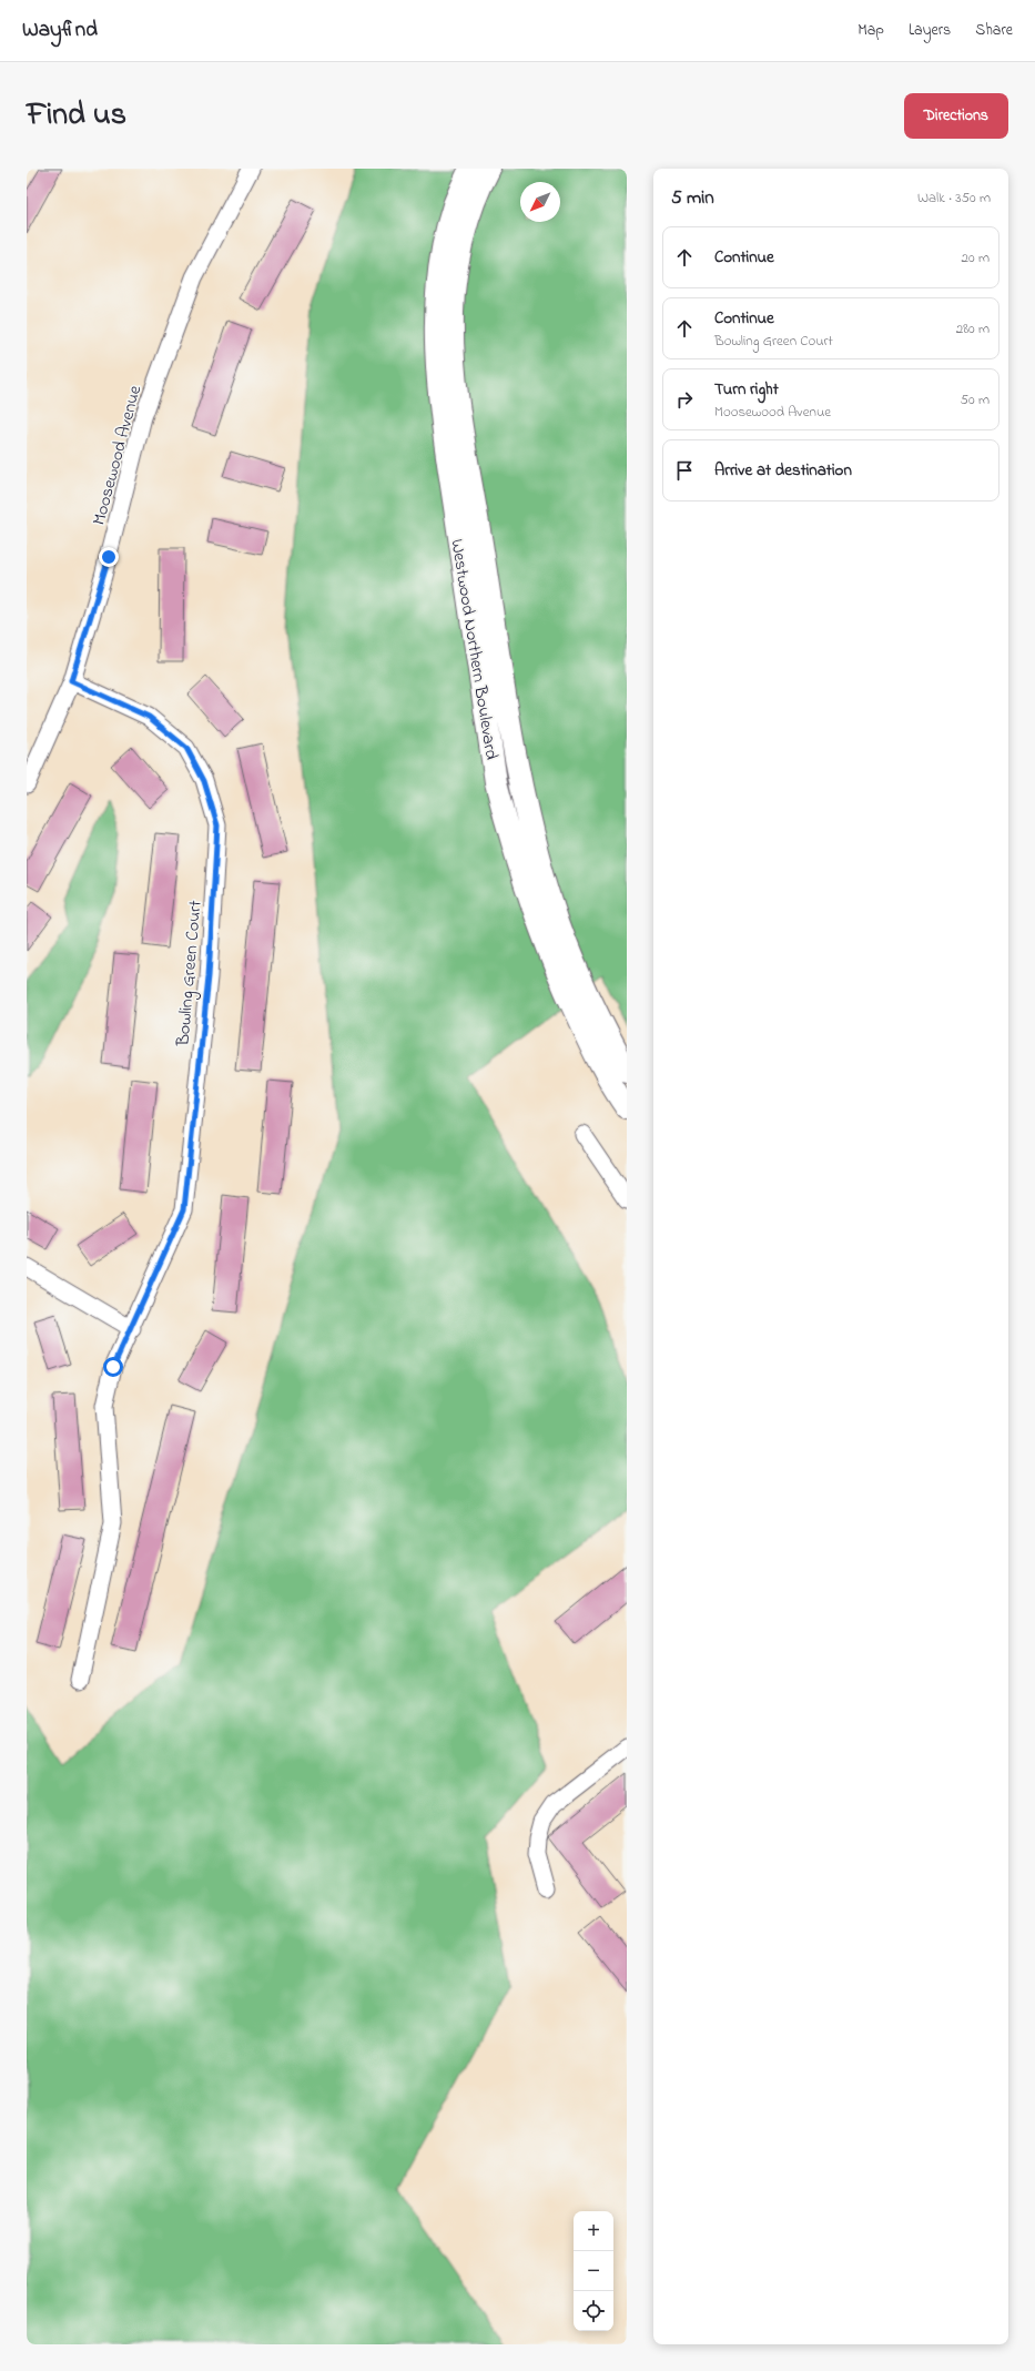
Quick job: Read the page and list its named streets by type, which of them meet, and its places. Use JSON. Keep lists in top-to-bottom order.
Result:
{
  "streets": {
    "main road": ["Westwood Northern Boulevard"],
    "street": ["Moosewood Avenue", "Bowling Green Court"]
  },
  "crossings": [
    ["Moosewood Avenue", "Bowling Green Court"]
  ],
  "north": "bottom left",
  "page": {
    "header": "Wayfind",
    "nav": ["Map", "Layers", "Share"],
    "title": "Find us",
    "buttons": "Directions",
    "heading": ["5 min", "Walk · 350 m"],
    "list": [
      ["Continue", "20 m"],
      ["Continue", "Bowling Green Court", "280 m"],
      ["Turn right", "Moosewood Avenue", "50 m"],
      "Arrive at destination"
    ],
    "map_buttons": ["+", "−"]
  }
}
